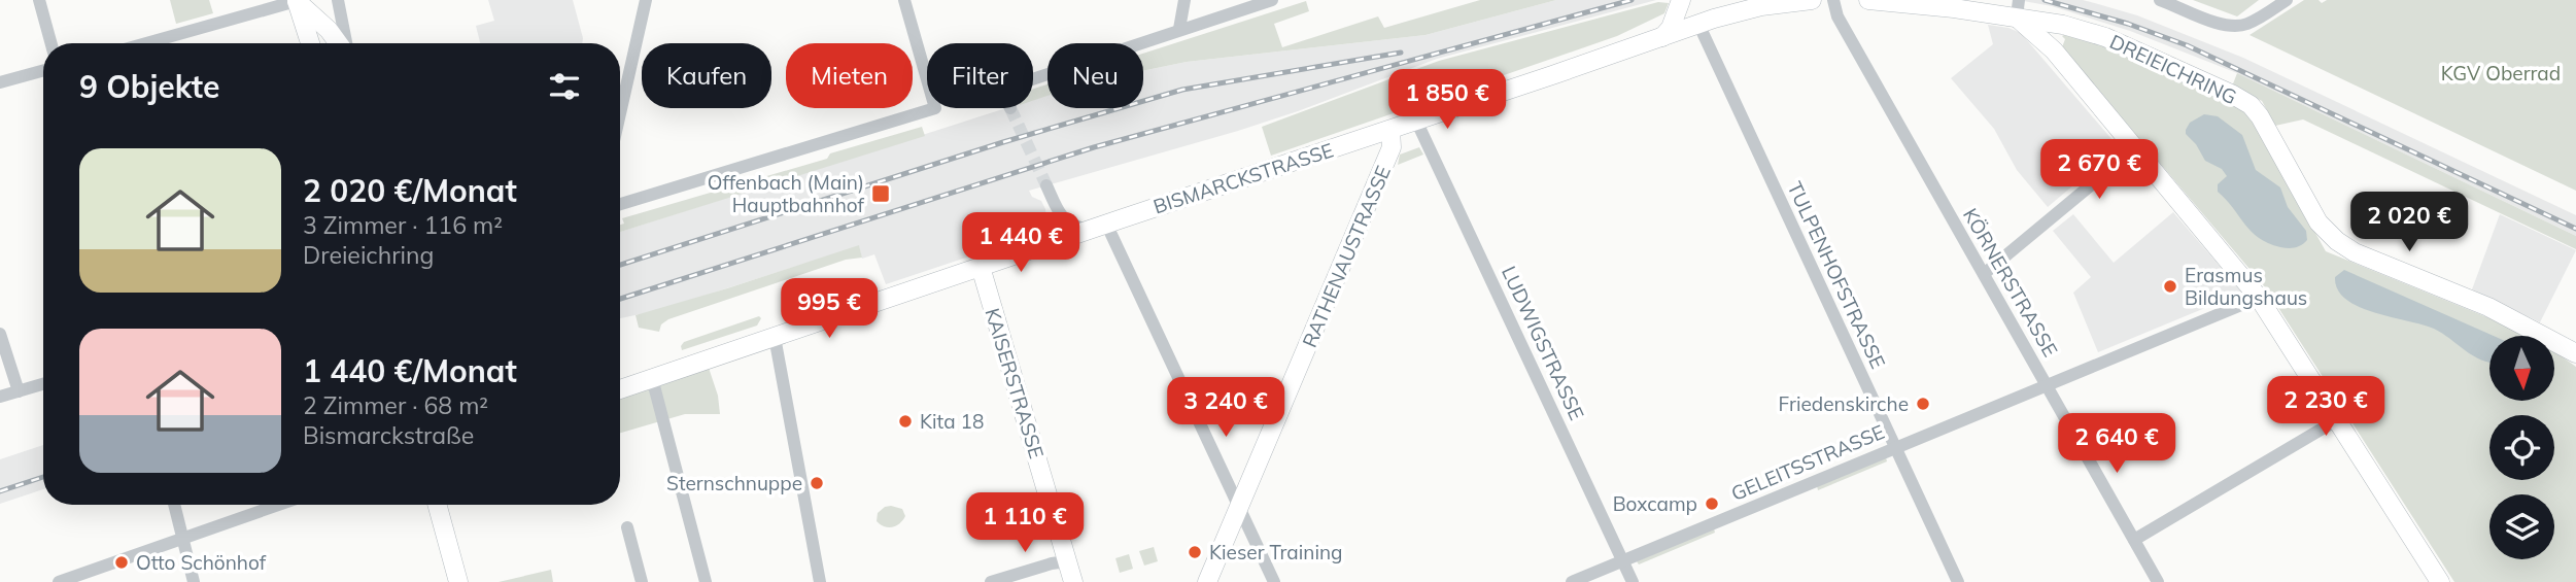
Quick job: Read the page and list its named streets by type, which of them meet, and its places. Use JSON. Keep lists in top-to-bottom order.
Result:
{
  "streets": {
    "main road": [
      "DREIEICHRING",
      "BISMARCKSTRASSE",
      "RATHENAUSTRASSE",
      "KAISERSTRASSE"
    ],
    "street": [
      "TULPENHOFSTRASSE",
      "KÖRNERSTRASSE",
      "LUDWIGSTRASSE",
      "GELEITSSTRASSE"
    ]
  },
  "crossings": [
    ["BISMARCKSTRASSE", "RATHENAUSTRASSE"],
    ["BISMARCKSTRASSE", "TULPENHOFSTRASSE"],
    ["BISMARCKSTRASSE", "LUDWIGSTRASSE"],
    ["BISMARCKSTRASSE", "KAISERSTRASSE"],
    ["TULPENHOFSTRASSE", "GELEITSSTRASSE"],
    ["KÖRNERSTRASSE", "GELEITSSTRASSE"],
    ["LUDWIGSTRASSE", "GELEITSSTRASSE"]
  ],
  "parks": ["KGV Oberrad"],
  "places": {
    "transit": ["Offenbach (Main) Hauptbahnhof"],
    "other": [
      "Erasmus Bildungshaus",
      "Friedenskirche",
      "Kita 18",
      "Sternschnuppe",
      "Boxcamp",
      "Kieser Training",
      "Otto Schönhof"
    ]
  },
  "north": "bottom",
  "page": {
    "chip": [
      "Kaufen",
      "Mieten",
      "Filter",
      "Neu"
    ],
    "heading": "9 Objekte",
    "price": [
      "1 850 €",
      "2 670 €",
      "2 020 €",
      "1 440 €",
      "995 €",
      "2 230 €",
      "3 240 €",
      "2 640 €",
      "1 110 €"
    ],
    "list": [
      {
        "name": "2 020 €/Monat",
        "note": "3 Zimmer · 116 m² · Dreieichring"
      },
      {
        "name": "1 440 €/Monat",
        "note": "2 Zimmer · 68 m² · Bismarckstraße"
      }
    ]
  }
}
